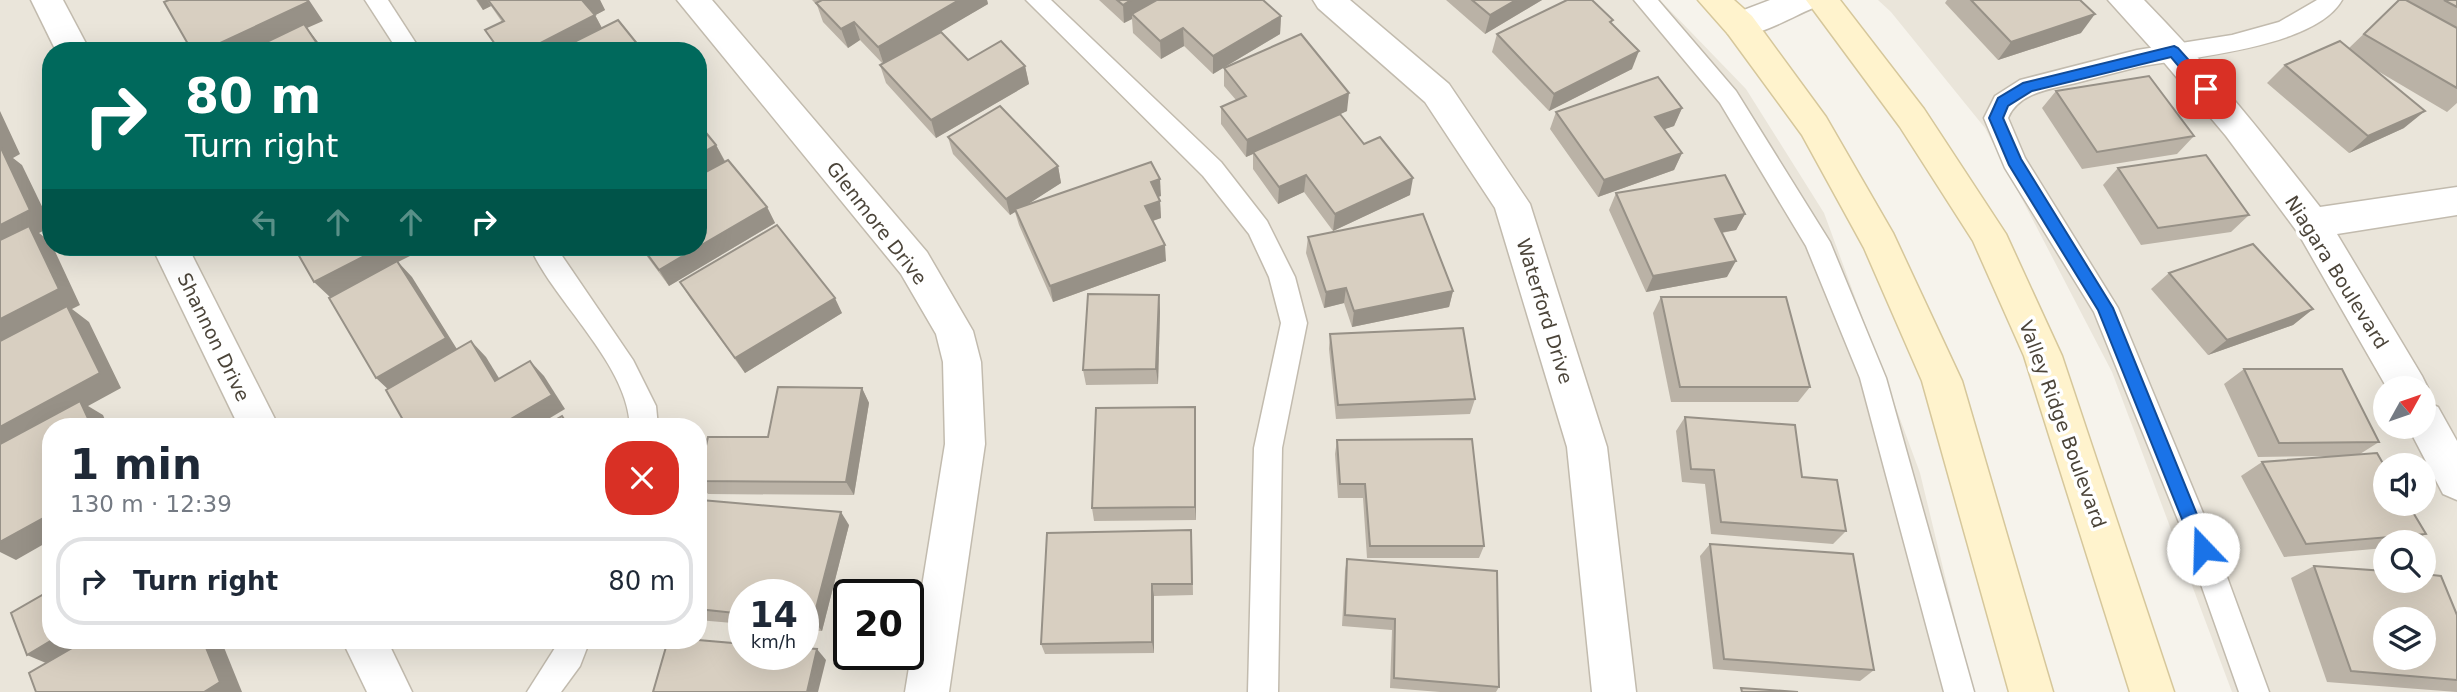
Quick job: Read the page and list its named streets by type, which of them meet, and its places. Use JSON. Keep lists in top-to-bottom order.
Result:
{
  "streets": {
    "main road": ["Valley Ridge Boulevard"],
    "street": [
      "Glenmore Drive",
      "Niagara Boulevard",
      "Waterford Drive",
      "Shannon Drive"
    ]
  },
  "north": "top right",
  "page": {
    "turn": ["80 m", "Turn right"],
    "heading": ["1 min", "130 m · 12:39"],
    "list": [
      {
        "name": "Turn right",
        "value": "80 m"
      }
    ],
    "speed": "14 km/h",
    "limit": "20"
  }
}
